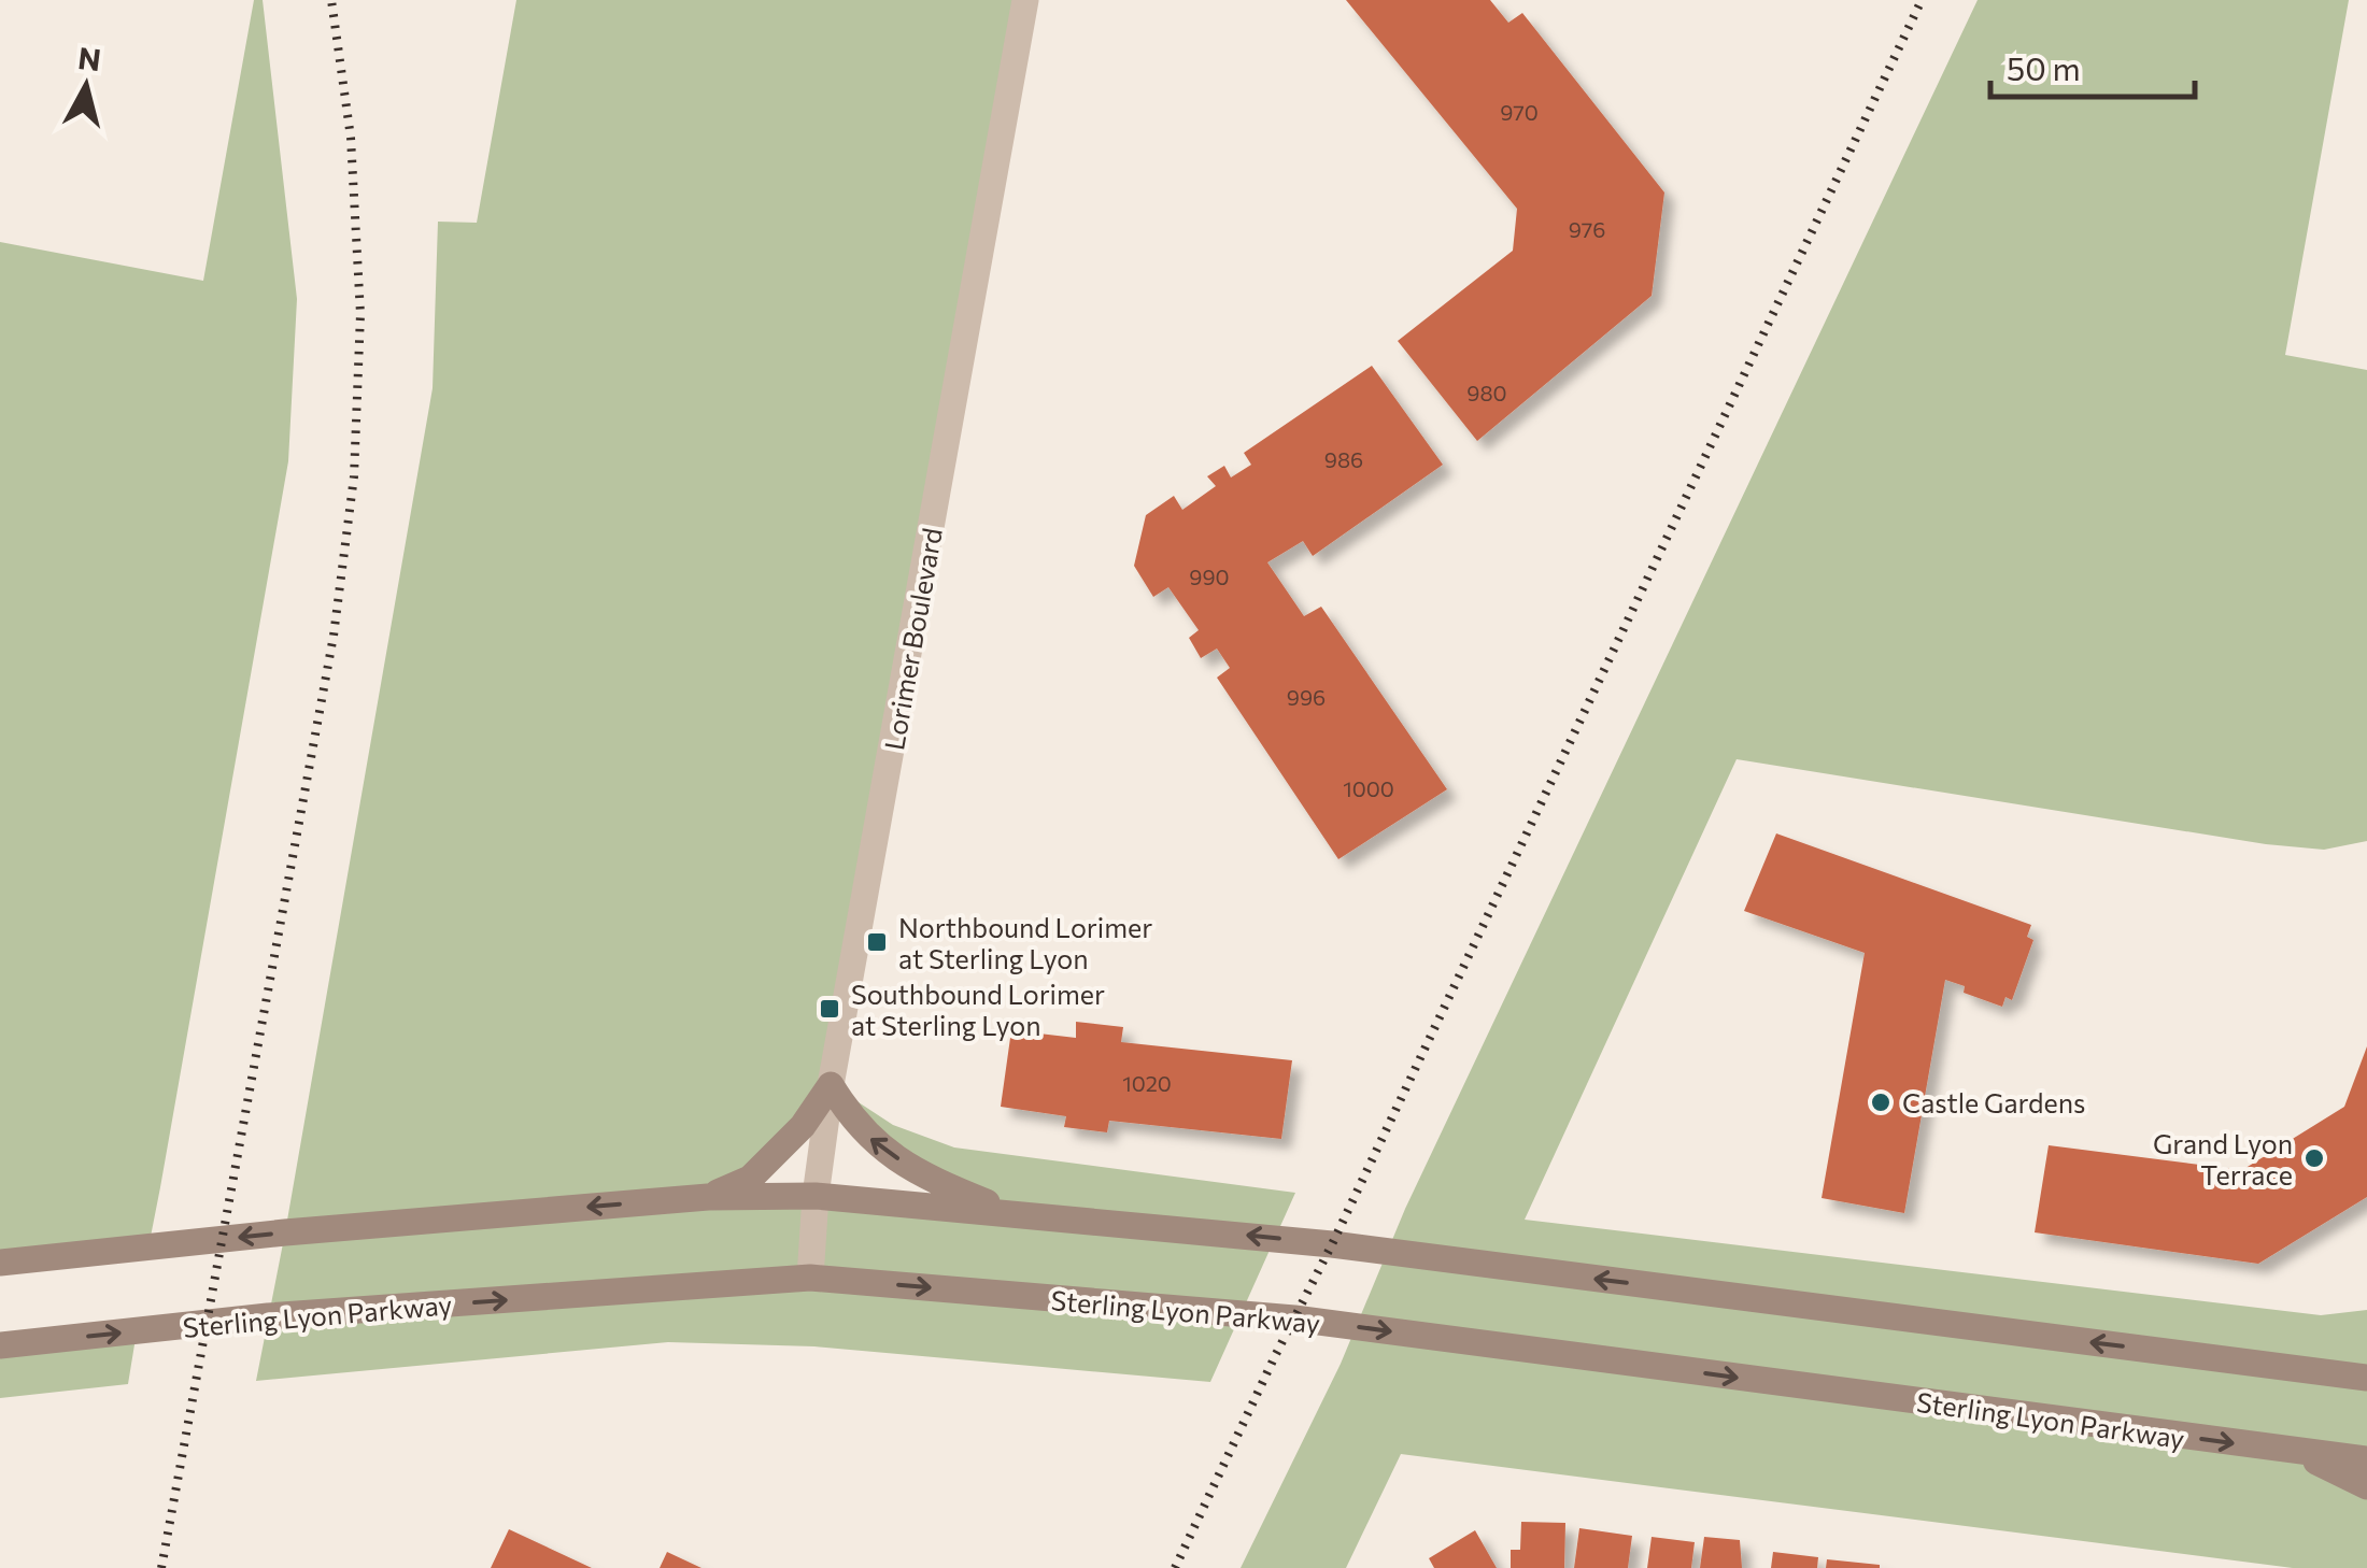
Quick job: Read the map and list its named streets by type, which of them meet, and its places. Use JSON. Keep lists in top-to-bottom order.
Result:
{
  "streets": {
    "main road": ["Sterling Lyon Parkway"],
    "street": ["Lorimer Boulevard"]
  },
  "crossings": [
    ["Lorimer Boulevard", "Sterling Lyon Parkway"]
  ],
  "places": {
    "transit": ["Northbound Lorimer at Sterling Lyon", "Southbound Lorimer at Sterling Lyon"],
    "other": ["Castle Gardens", "Grand Lyon Terrace"]
  },
  "house_numbers": [
    "970",
    "976",
    "980",
    "986",
    "990",
    "996",
    "1000",
    "1020"
  ],
  "scale_bar": "50 m",
  "north": "top"
}
